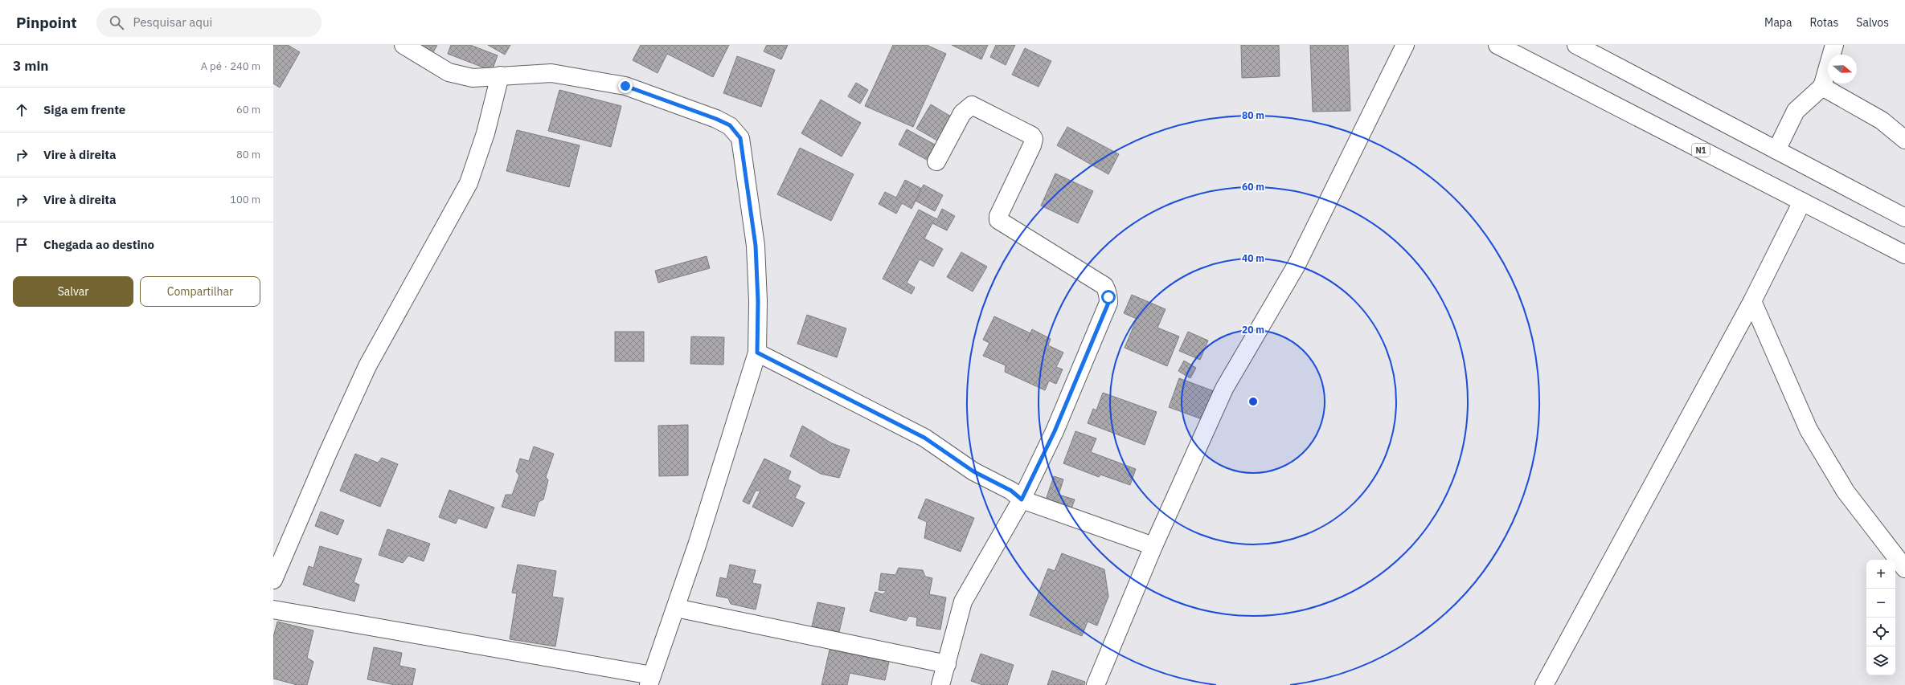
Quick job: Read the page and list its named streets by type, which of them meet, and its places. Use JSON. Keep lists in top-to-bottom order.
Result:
{
  "streets": {
    "main road": ["N1"]
  },
  "north": "right",
  "page": {
    "header": "Pinpoint",
    "search": "Pesquisar aqui",
    "nav": ["Mapa", "Rotas", "Salvos"],
    "heading": ["3 min", "A pé · 240 m"],
    "list": [
      ["Siga em frente", "60 m"],
      ["Vire à direita", "80 m"],
      ["Vire à direita", "100 m"],
      "Chegada ao destino"
    ],
    "buttons": ["Salvar", "Compartilhar"],
    "map_buttons": ["+", "−"]
  },
  "rings": [
    "80 m",
    "60 m",
    "40 m",
    "20 m"
  ]
}
